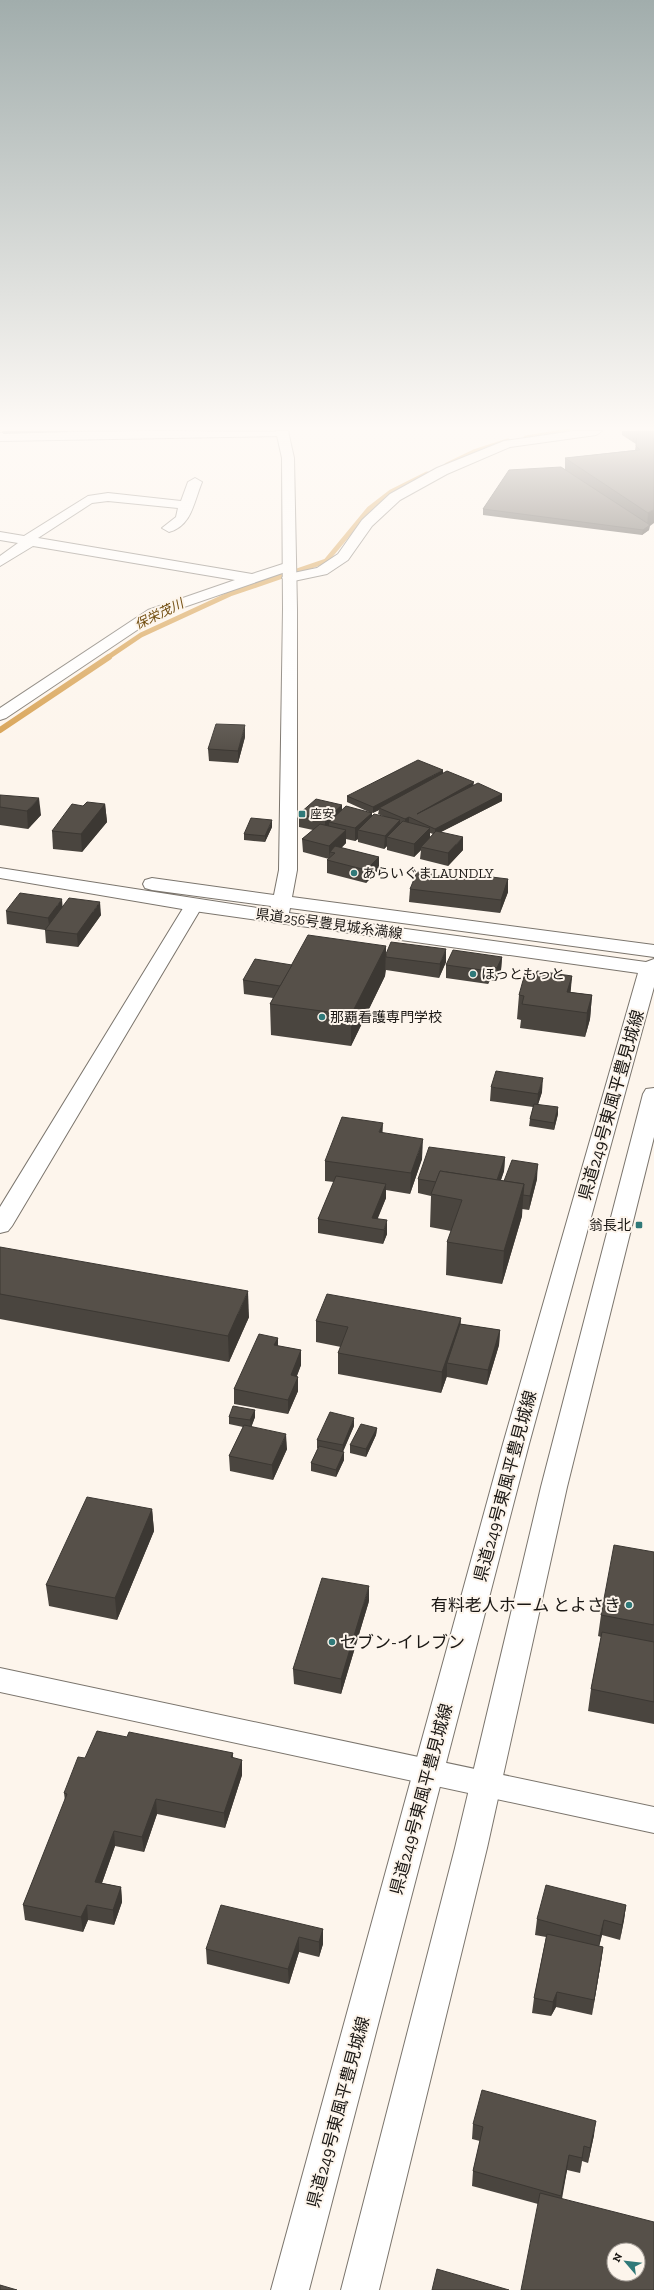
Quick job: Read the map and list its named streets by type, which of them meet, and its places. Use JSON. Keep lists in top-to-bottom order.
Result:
{
  "streets": {
    "street": ["県道256号豊見城糸満線", "県道249号東風平豊見城線"]
  },
  "crossings": [
    ["県道256号豊見城糸満線", "県道249号東風平豊見城線"]
  ],
  "water": ["保栄茂川"],
  "places": {
    "transit": ["座安", "翁長北"],
    "other": [
      "あらいぐまLAUNDLY",
      "ほっともっと",
      "那覇看護専門学校",
      "有料老人ホーム とよさき",
      "セブン-イレブン"
    ]
  },
  "north": "top left"
}
